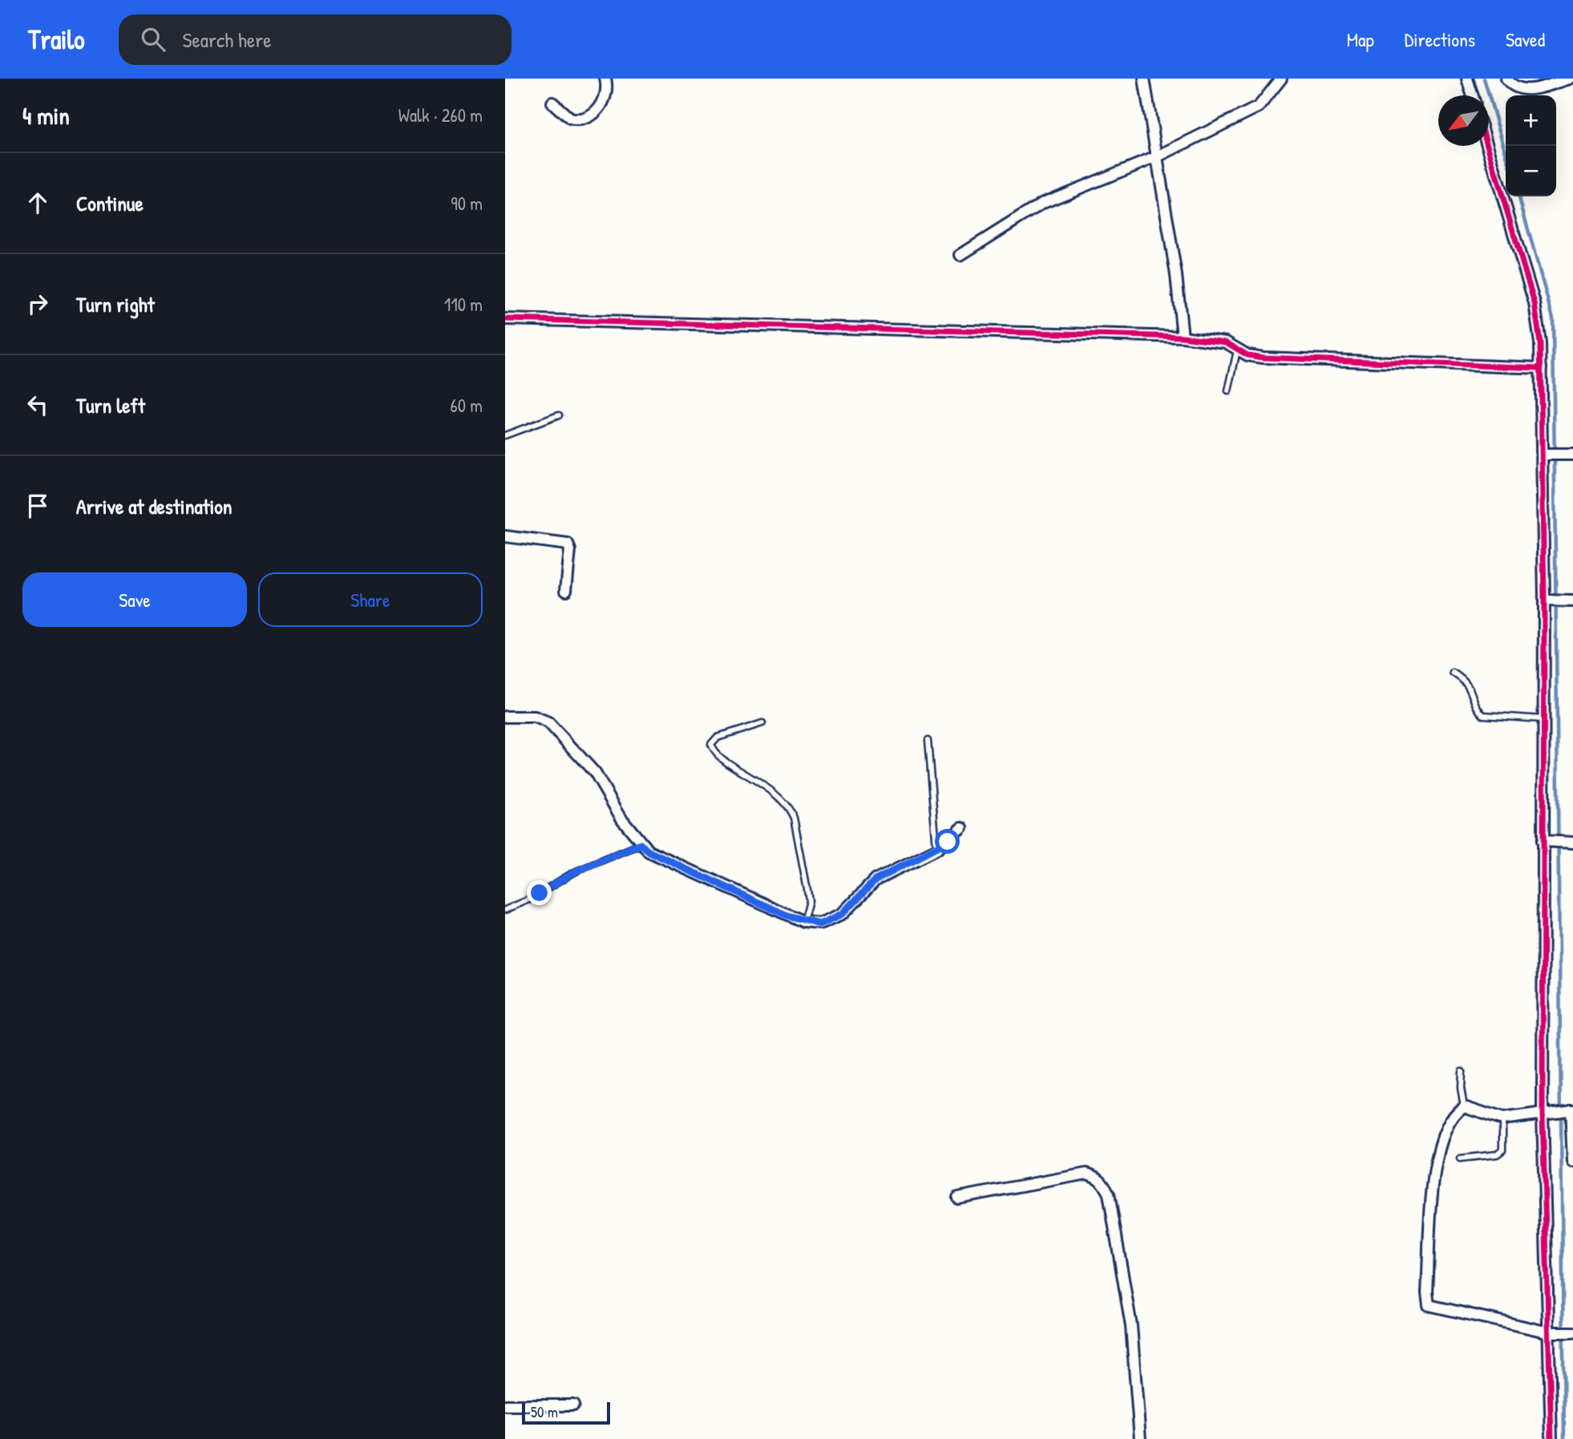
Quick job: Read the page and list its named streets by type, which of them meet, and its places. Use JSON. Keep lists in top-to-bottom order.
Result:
{
  "scale_bar": "50 m",
  "north": "bottom left",
  "page": {
    "header": "Trailo",
    "search": "Search here",
    "nav": ["Map", "Directions", "Saved"],
    "heading": ["4 min", "Walk · 260 m"],
    "map_buttons": ["+", "−"],
    "list": [
      ["Continue", "90 m"],
      ["Turn right", "110 m"],
      ["Turn left", "60 m"],
      "Arrive at destination"
    ],
    "buttons": ["Save", "Share"],
    "scale": "50 m"
  }
}
